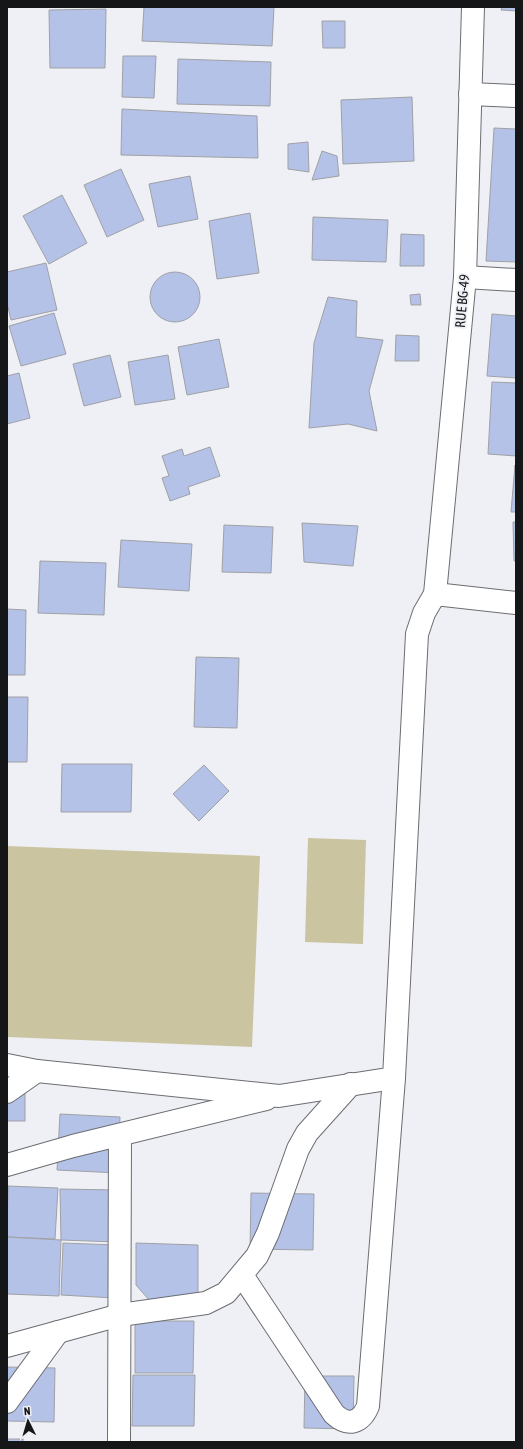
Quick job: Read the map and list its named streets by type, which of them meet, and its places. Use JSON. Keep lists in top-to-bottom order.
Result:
{
  "streets": {
    "street": ["RUE BG-49"]
  },
  "north": "top"
}
